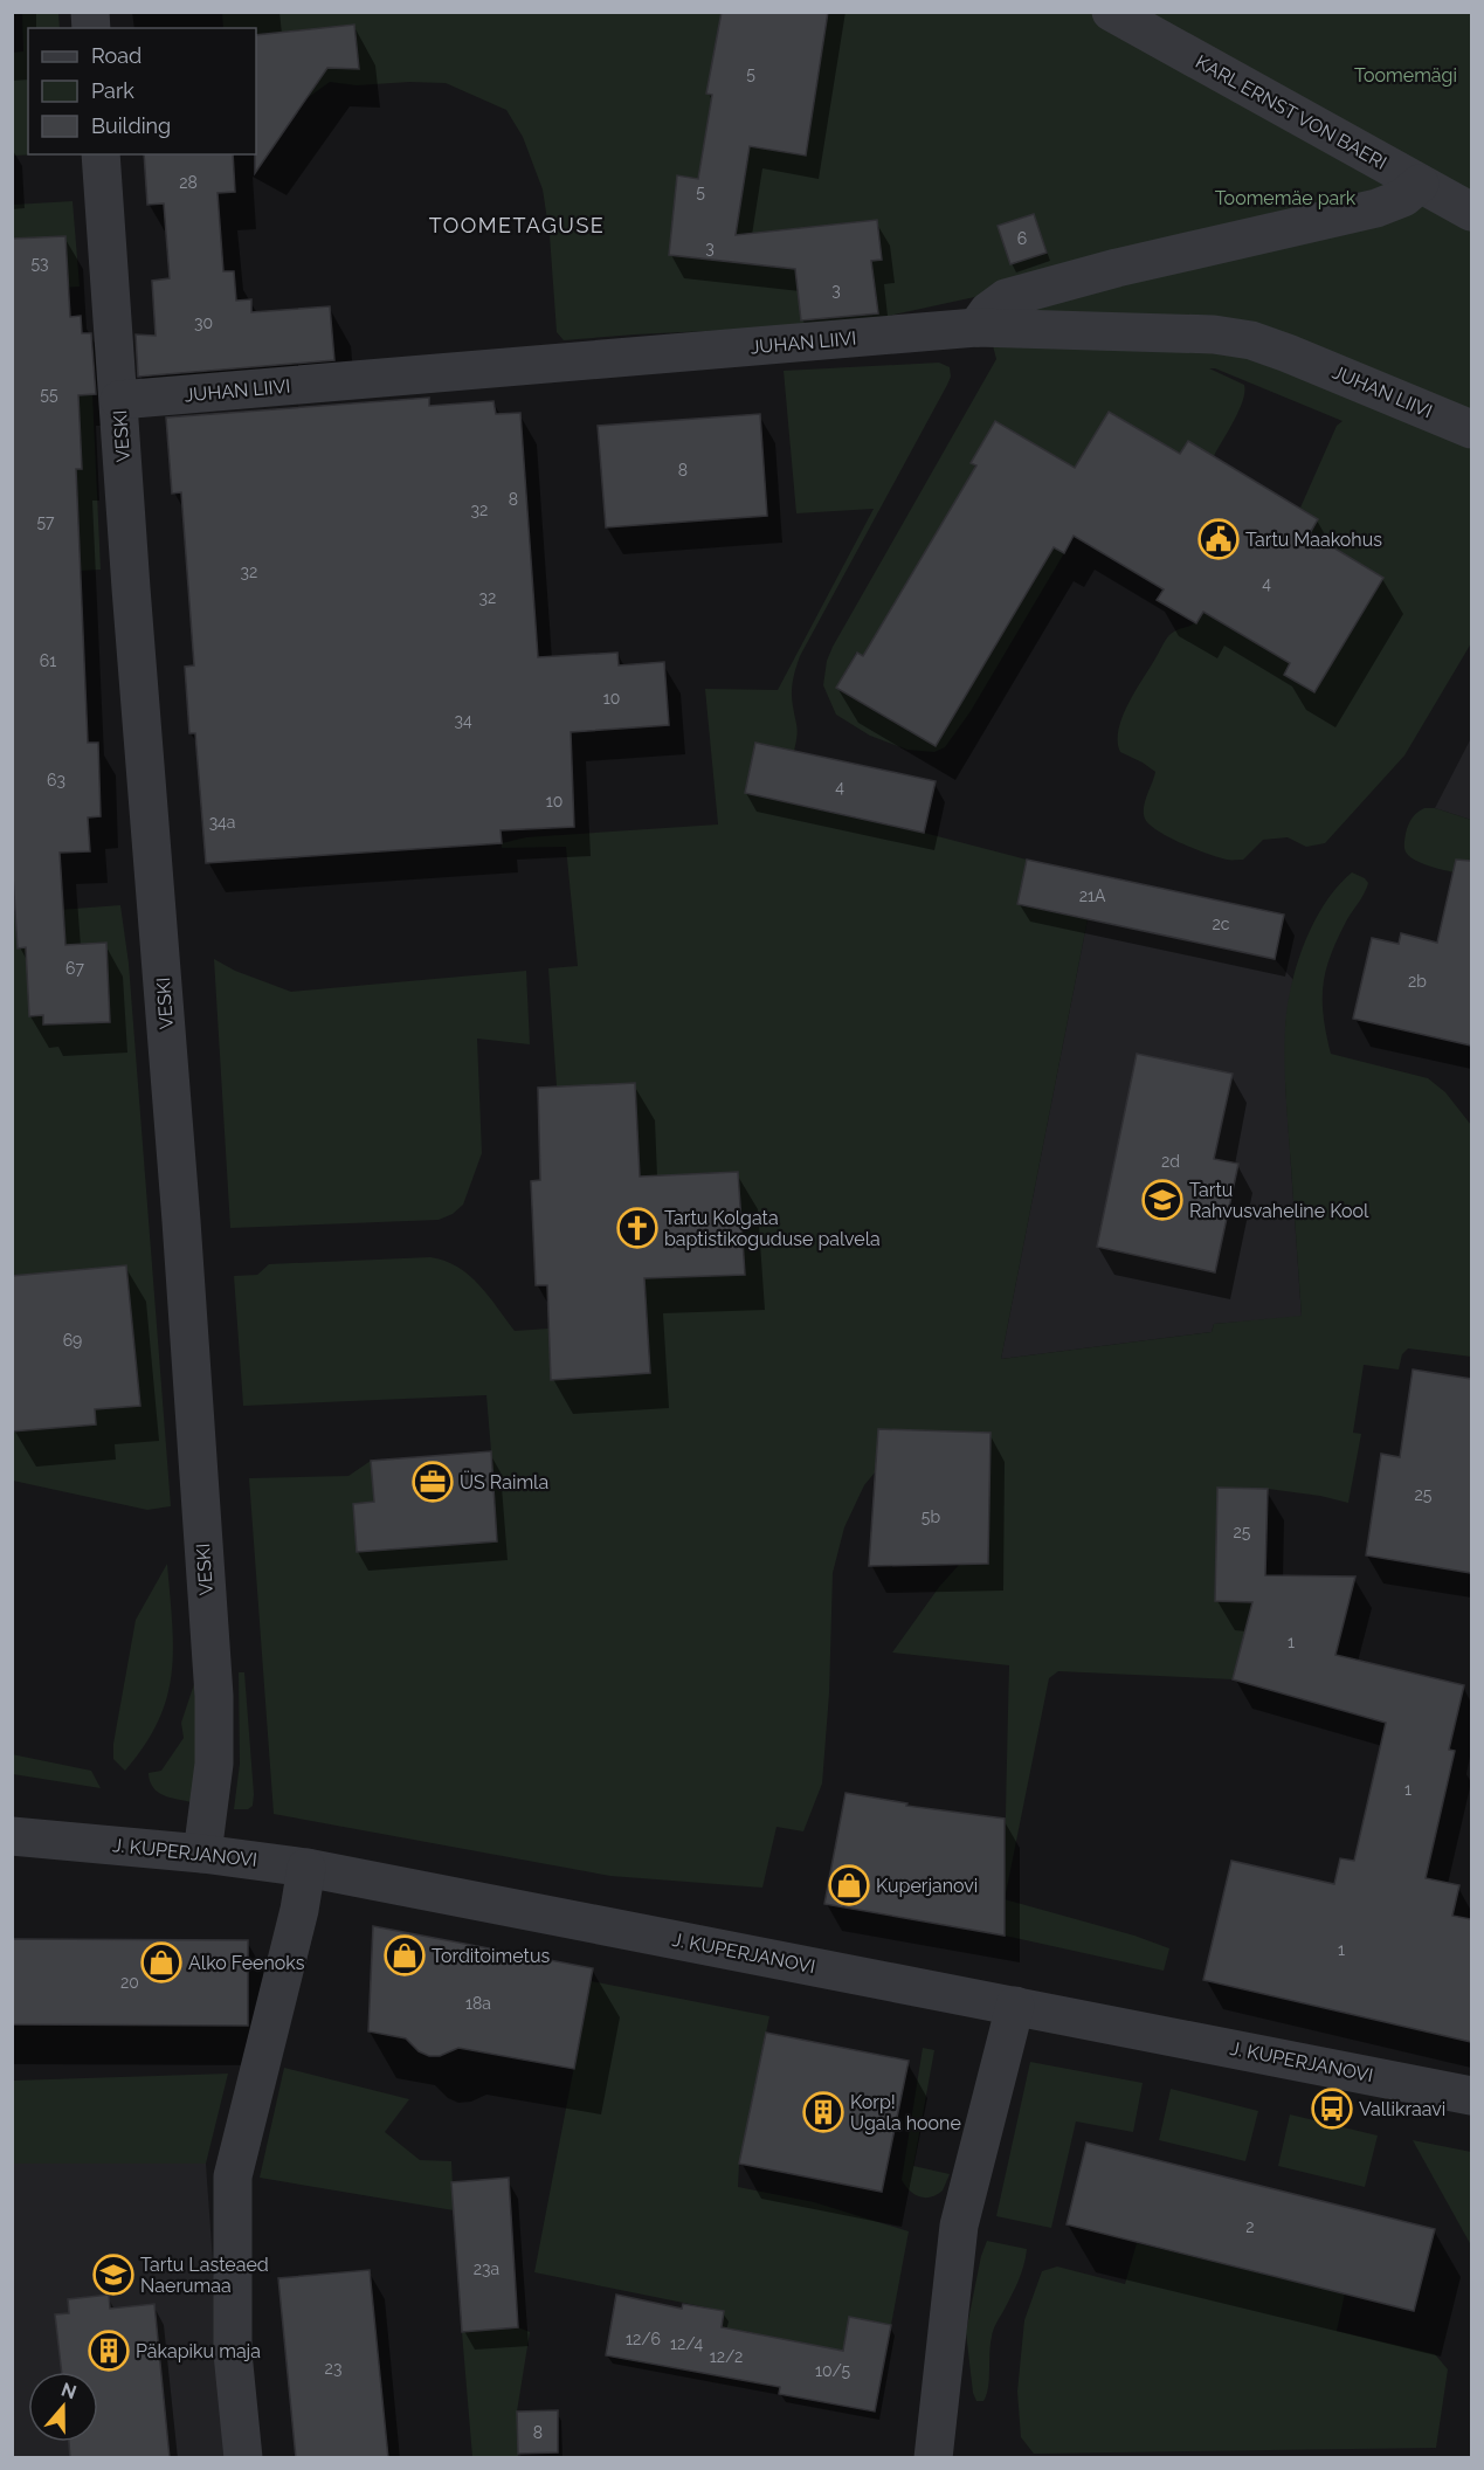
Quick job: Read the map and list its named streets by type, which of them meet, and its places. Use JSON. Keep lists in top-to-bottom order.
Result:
{
  "streets": {
    "street": [
      "KARL ERNST VON BAERI",
      "JUHAN LIIVI",
      "VESKI",
      "J. KUPERJANOVI"
    ]
  },
  "crossings": [
    ["JUHAN LIIVI", "VESKI"],
    ["VESKI", "J. KUPERJANOVI"]
  ],
  "districts": ["TOOMETAGUSE"],
  "parks": ["Toomemägi", "Toomemäe park"],
  "places": {
    "public building": ["Tartu Maakohus"],
    "school or university": ["Tartu Rahvusvaheline Kool", "Tartu Lasteaed Naerumaa"],
    "church": ["Tartu Kolgata baptistikoguduse palvela"],
    "office": ["ÜS Raimla"],
    "shop": ["Kuperjanovi", "Torditoimetus", "Alko Feenoks"],
    "bus stop": ["Vallikraavi"],
    "building": ["Korp! Ugala hoone", "Päkapiku maja"]
  },
  "house_numbers": [
    "5",
    "28",
    "5",
    "6",
    "3",
    "53",
    "3",
    "30",
    "55",
    "8",
    "8",
    "32",
    "57",
    "32",
    "4",
    "32",
    "61",
    "10",
    "34",
    "63",
    "4",
    "10",
    "34a",
    "21A",
    "2c",
    "67",
    "2b",
    "2d",
    "69",
    "25",
    "5b",
    "25",
    "1",
    "1",
    "1",
    "20",
    "18a",
    "2",
    "23a",
    "12/6",
    "12/4",
    "12/2",
    "23",
    "10/5",
    "8"
  ],
  "legend": ["Road", "Park", "Building"],
  "north": "top"
}
